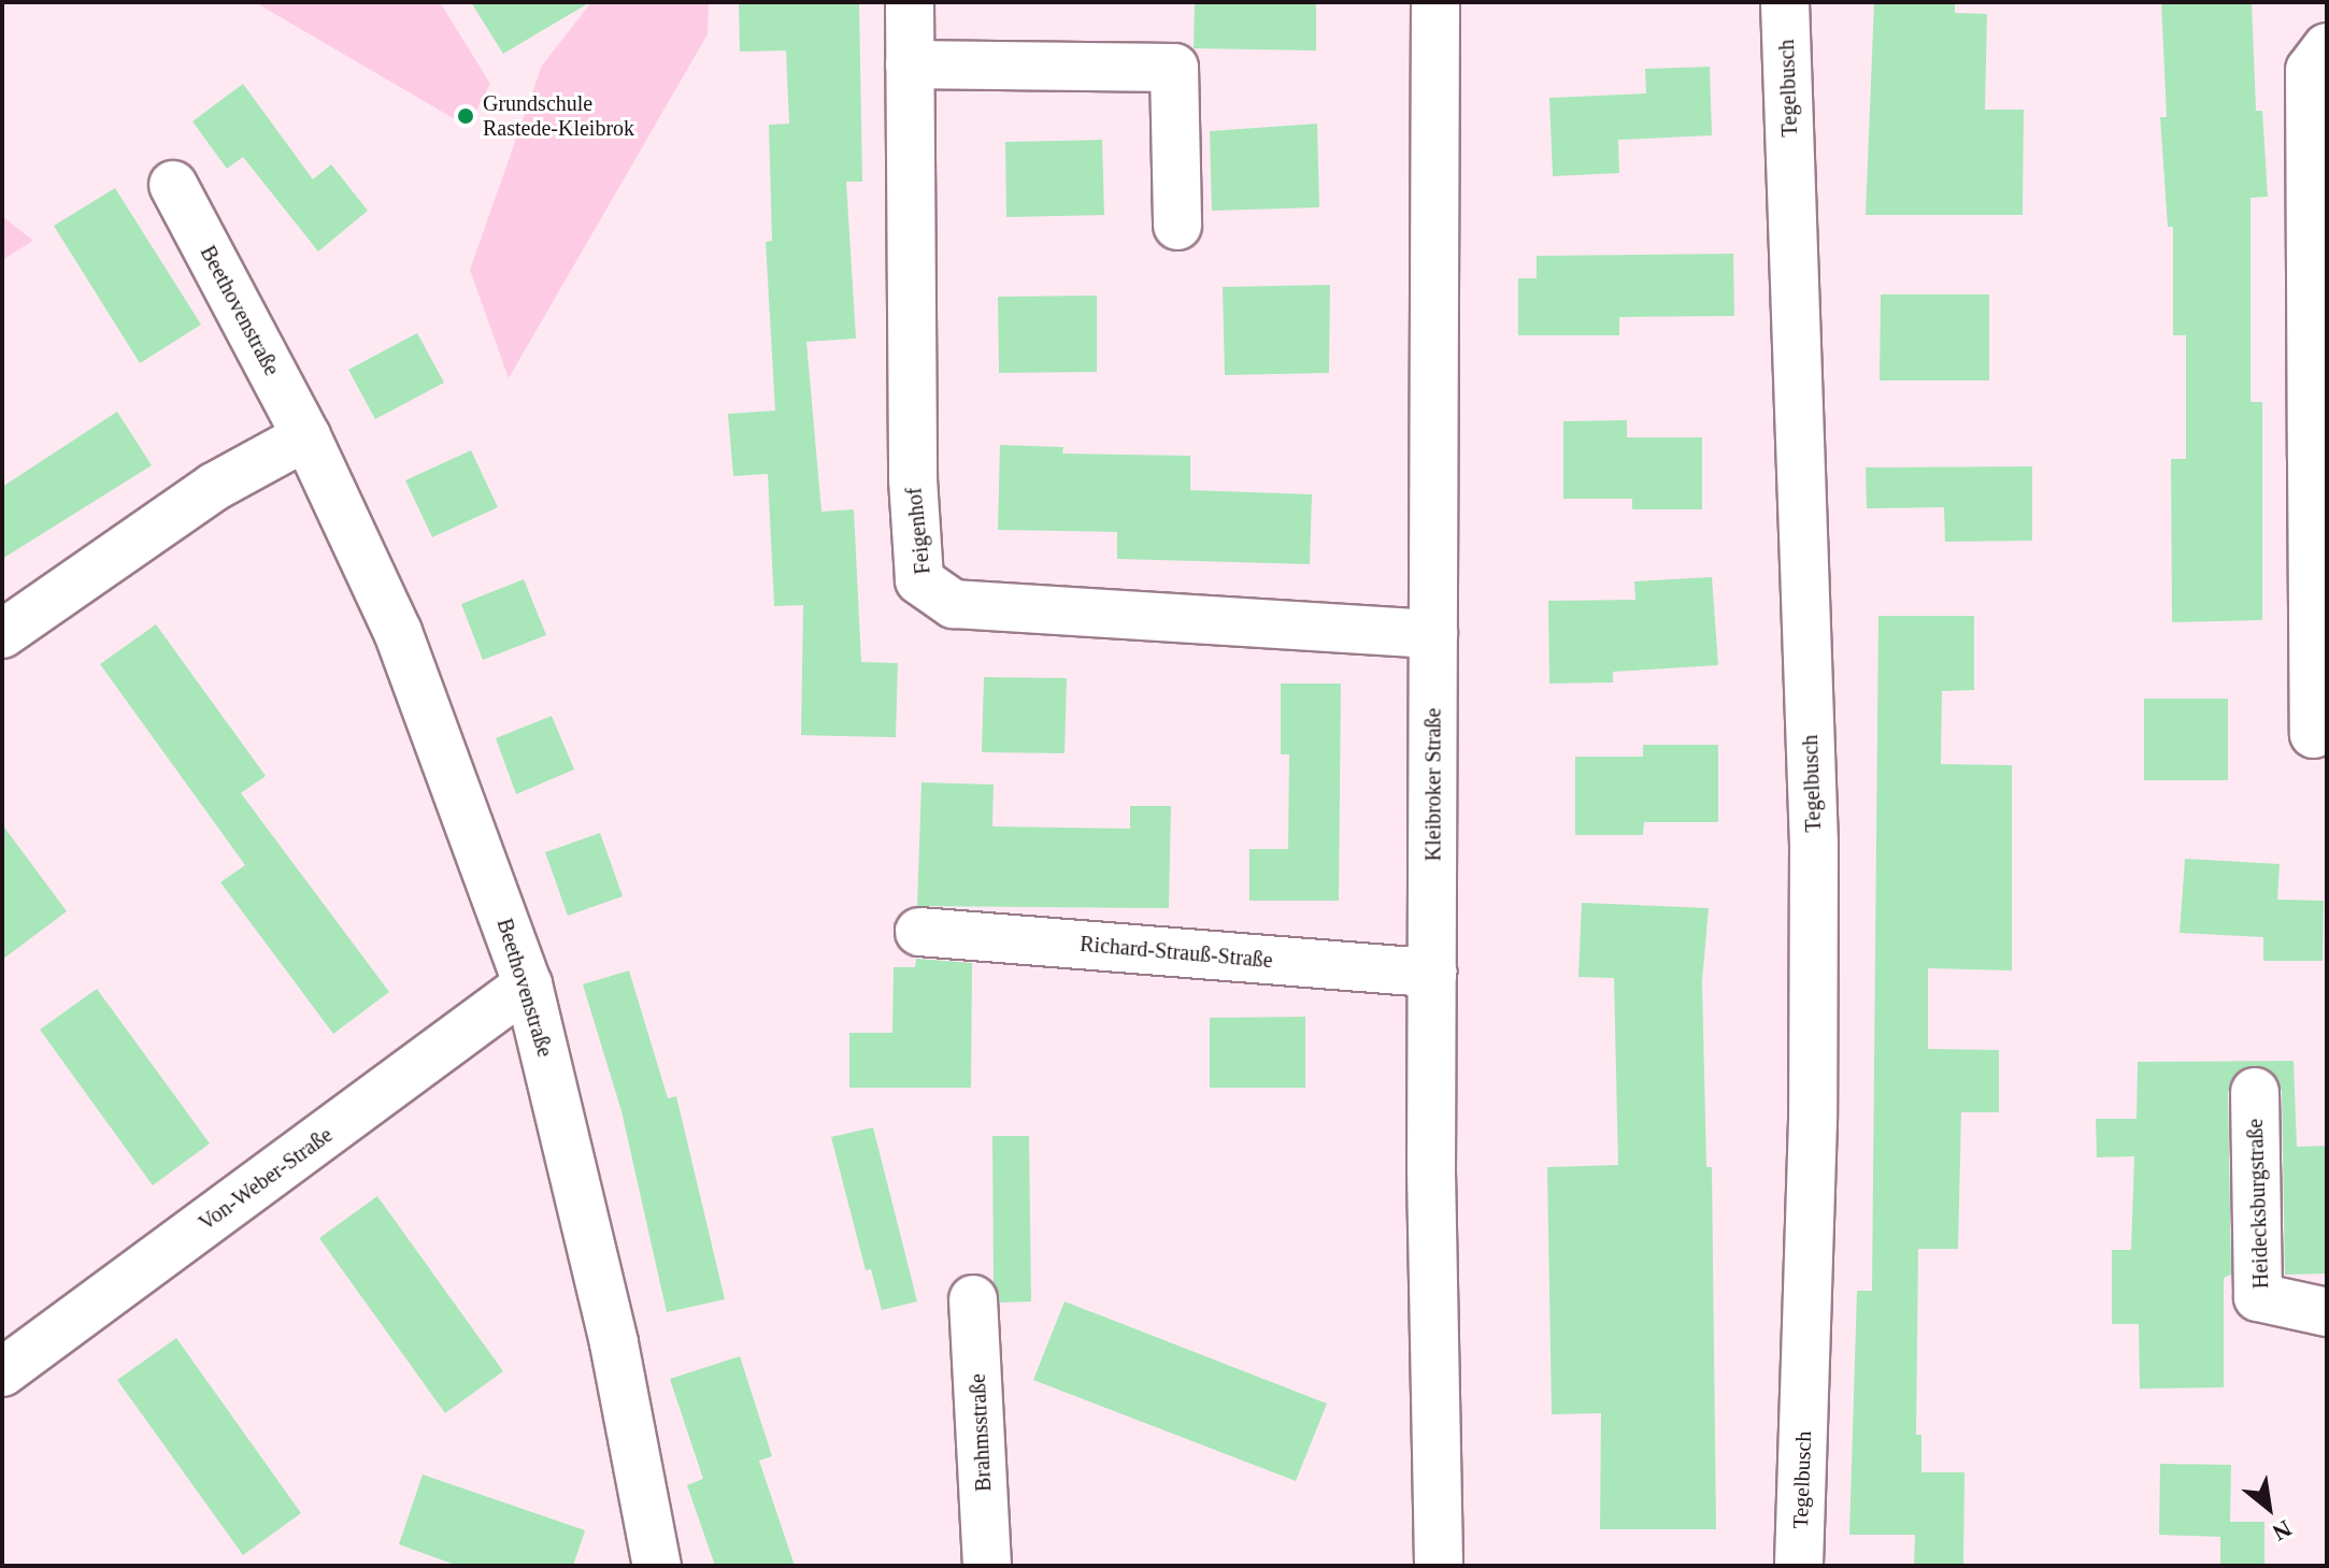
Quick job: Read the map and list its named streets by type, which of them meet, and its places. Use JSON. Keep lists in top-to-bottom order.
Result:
{
  "streets": {
    "street": [
      "Tegelbusch",
      "Beethovenstraße",
      "Feigenhof",
      "Kleibroker Straße",
      "Richard-Strauß-Straße",
      "Von-Weber-Straße",
      "Heidecksburgstraße",
      "Brahmsstraße"
    ]
  },
  "crossings": [
    ["Beethovenstraße", "Von-Weber-Straße"],
    ["Feigenhof", "Kleibroker Straße"],
    ["Kleibroker Straße", "Richard-Strauß-Straße"]
  ],
  "places": ["Grundschule Rastede-Kleibrok"],
  "north": "bottom right"
}
